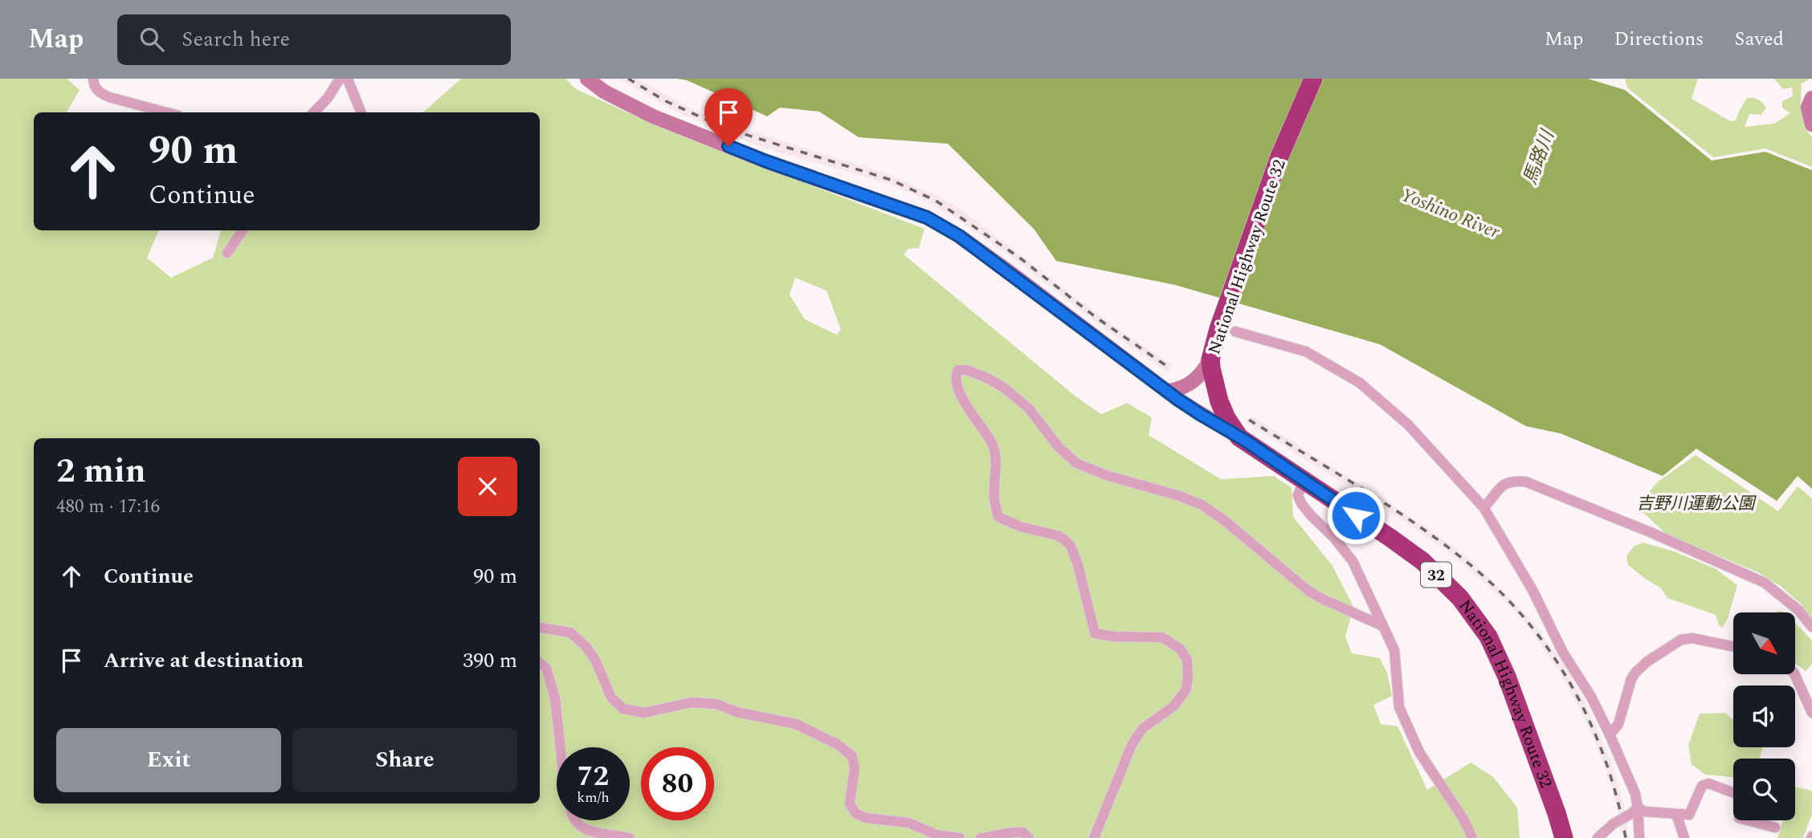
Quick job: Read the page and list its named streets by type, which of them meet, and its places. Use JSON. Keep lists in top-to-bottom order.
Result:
{
  "streets": {
    "highway": ["National Highway Route 32", "32"]
  },
  "water": ["馬路川", "Yoshino River"],
  "parks": ["吉野川運動公園"],
  "north": "bottom right",
  "page": {
    "header": "Map",
    "search": "Search here",
    "nav": ["Map", "Directions", "Saved"],
    "turn": ["90 m", "Continue"],
    "heading": ["2 min", "480 m · 17:16"],
    "list": [
      {
        "name": "Continue",
        "value": "90 m"
      },
      {
        "name": "Arrive at destination",
        "value": "390 m"
      }
    ],
    "buttons": ["Exit", "Share"],
    "speed": "72 km/h",
    "limit": "80"
  }
}
